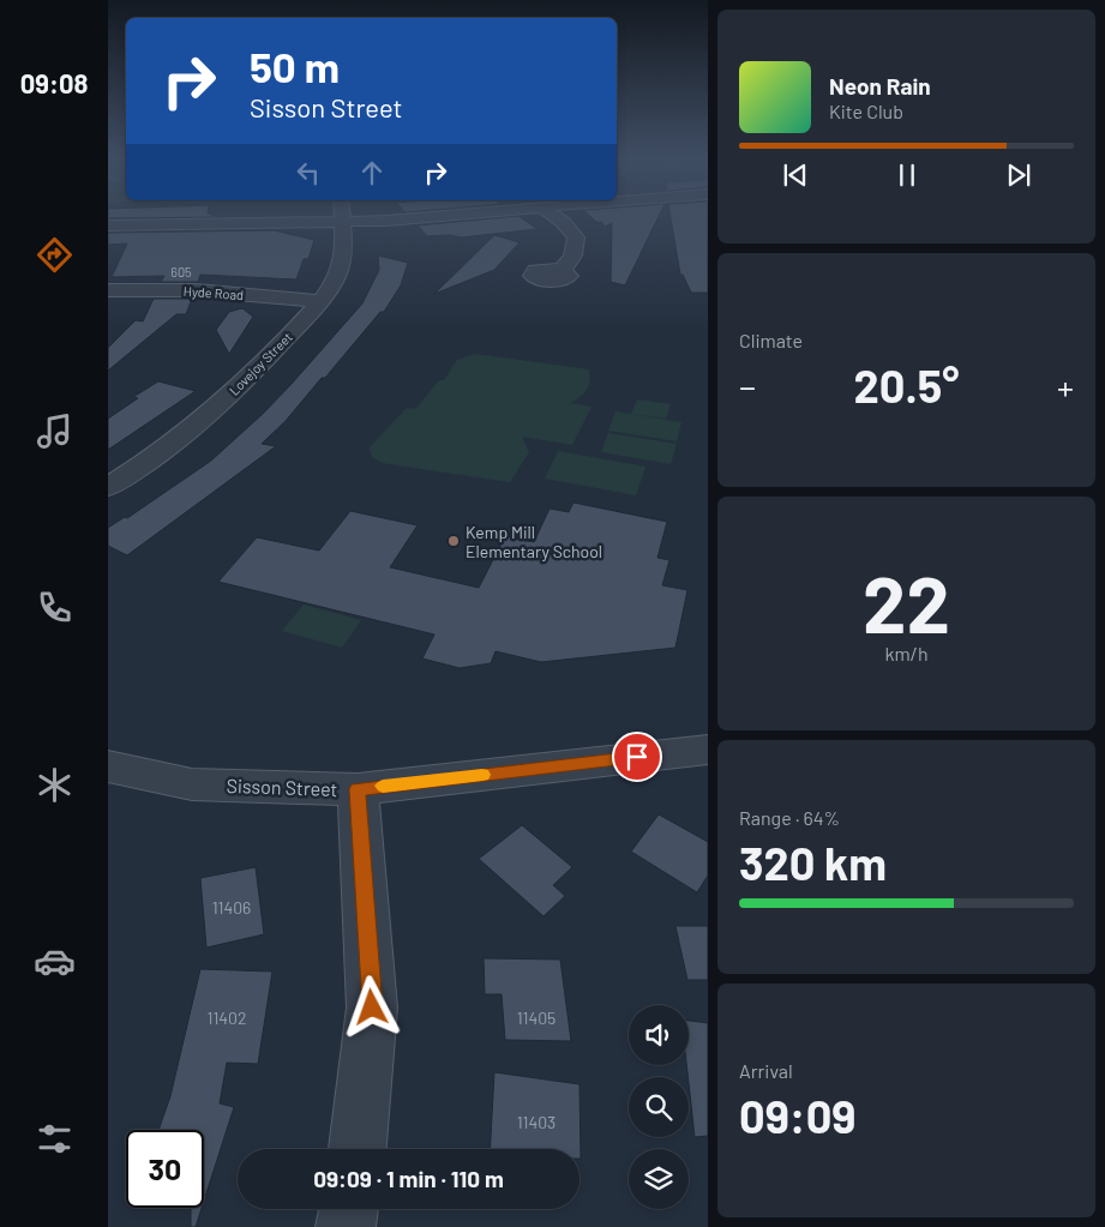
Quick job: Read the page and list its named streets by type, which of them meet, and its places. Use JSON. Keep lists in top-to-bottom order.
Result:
{
  "streets": {
    "street": ["Hyde Road", "Lovejoy Street", "Sisson Street"]
  },
  "crossings": [
    ["Hyde Road", "Lovejoy Street"]
  ],
  "places": ["Kemp Mill Elementary School"],
  "house_numbers": [
    "605",
    "11406",
    "11402",
    "11405",
    "11403"
  ],
  "page": {
    "tabs": "09:08",
    "turn": ["50 m", "Sisson Street"],
    "song": ["Neon Rain", "Kite Club"],
    "tile": [
      "Climate",
      ["22", "km/h"],
      ["Range · 64%", "320 km"],
      ["Arrival", "09:09"]
    ],
    "heat": ["−", "20.5°", "+"],
    "limit": "30",
    "trip": "09:09 · 1 min · 110 m"
  }
}
